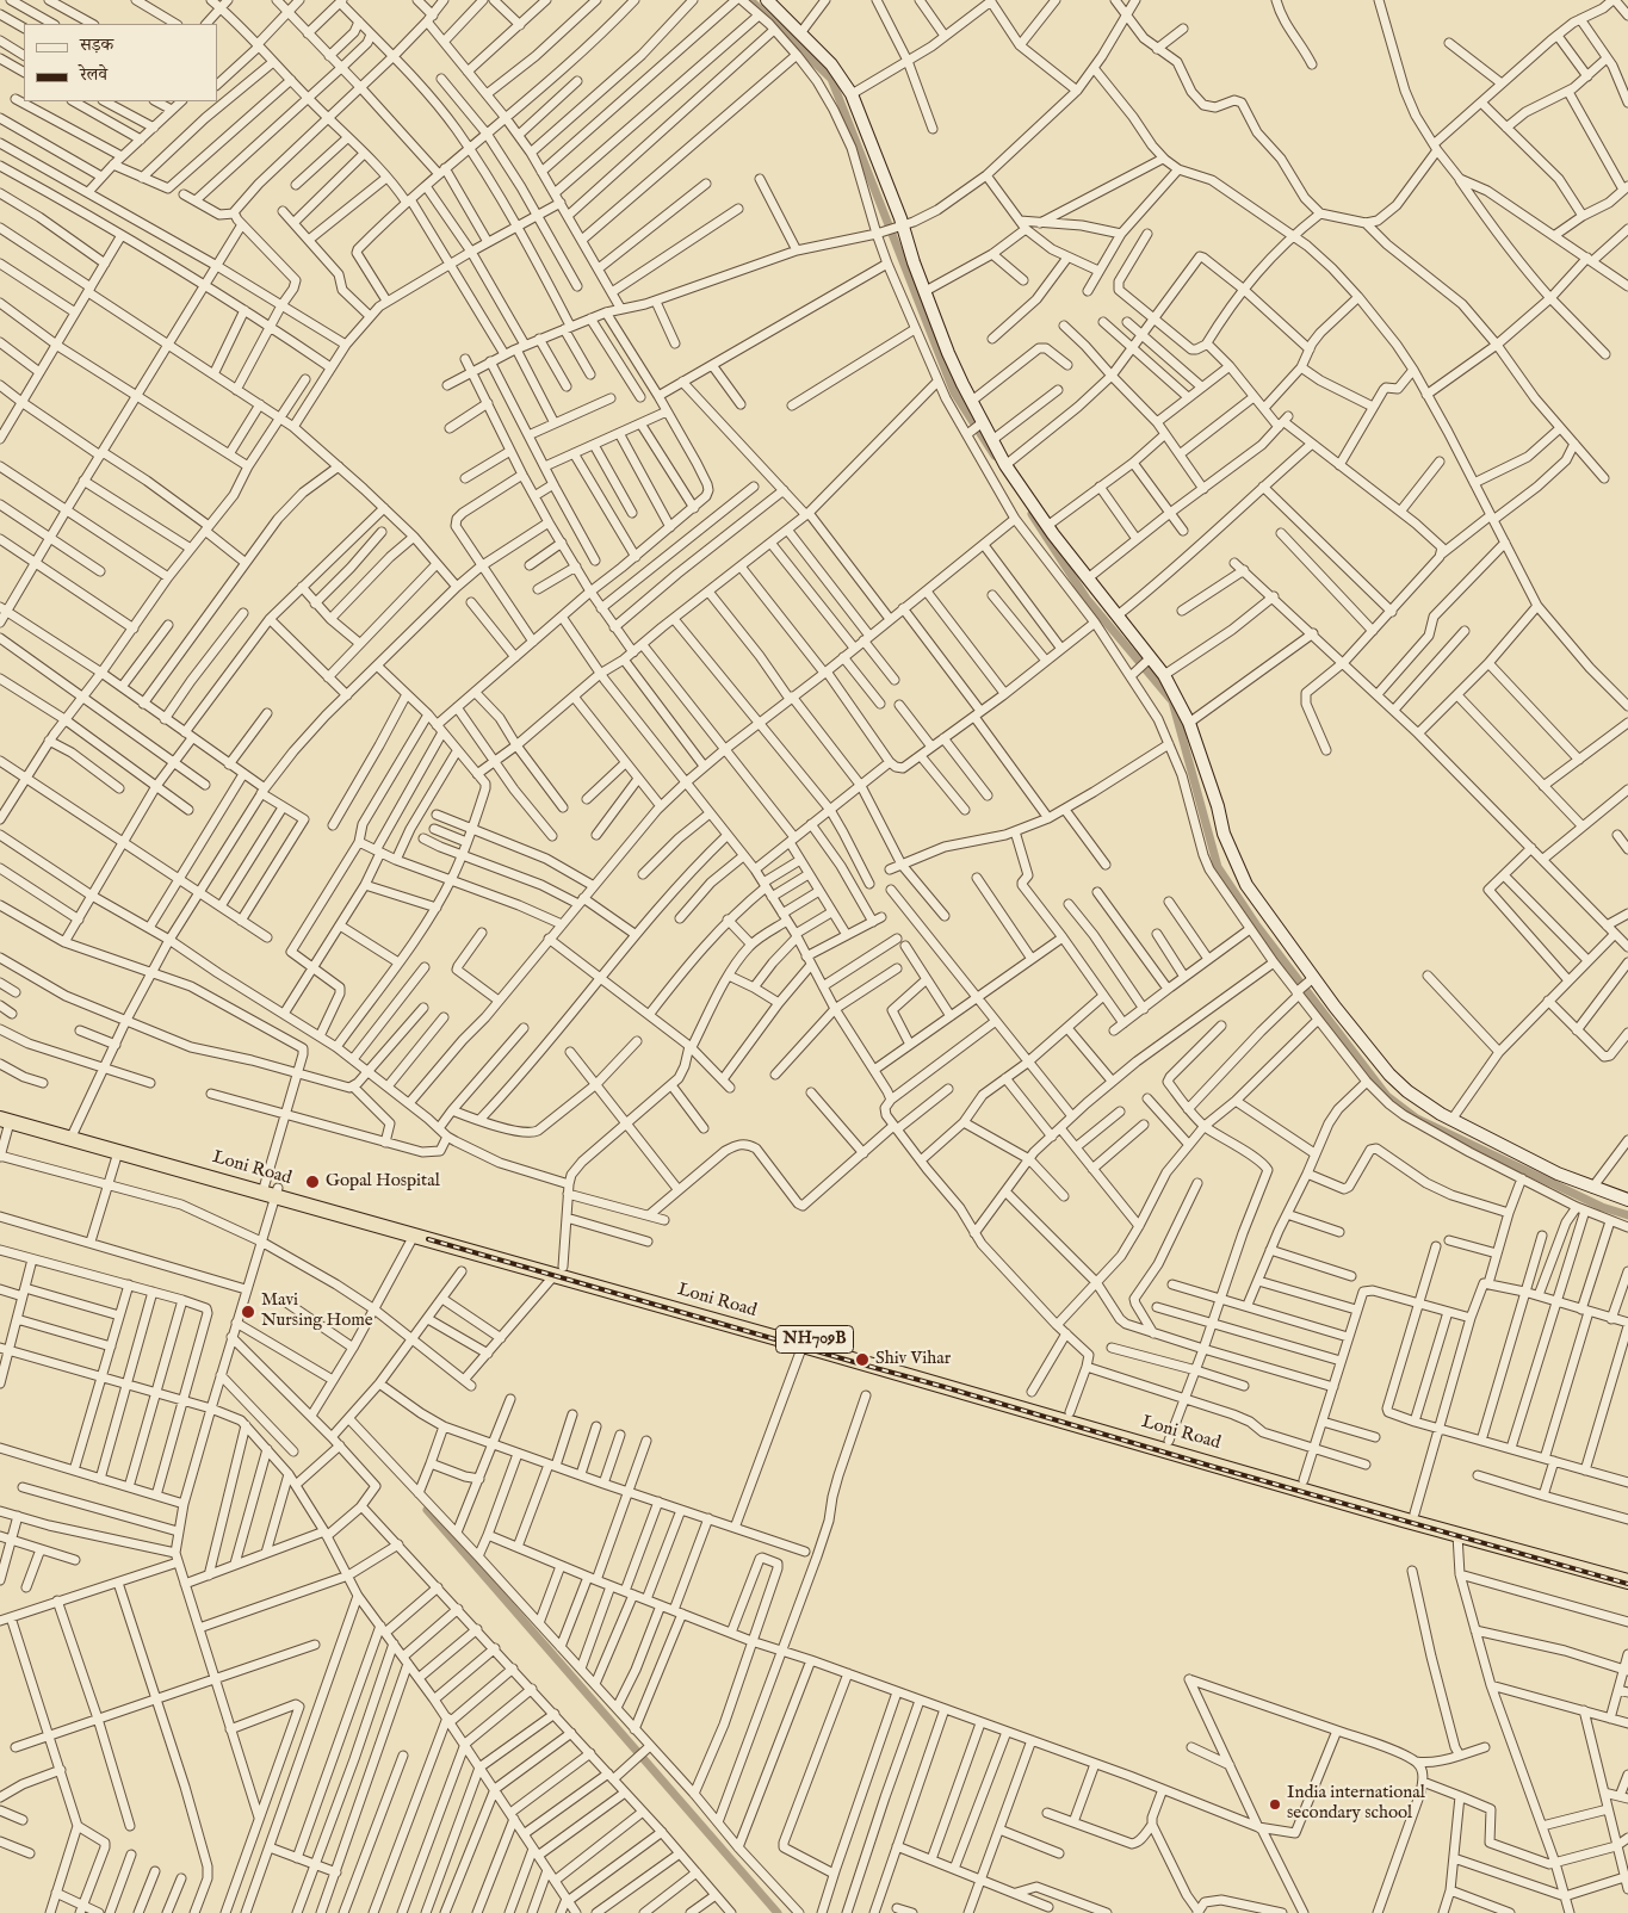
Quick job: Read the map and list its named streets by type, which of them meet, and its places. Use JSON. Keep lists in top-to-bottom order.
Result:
{
  "streets": {
    "highway": ["Loni Road", "NH709B"]
  },
  "places": [
    "Gopal Hospital",
    "Mavi Nursing Home",
    "Shiv Vihar",
    "India international secondary school"
  ],
  "legend": ["सड़क", "रेलवे"]
}
